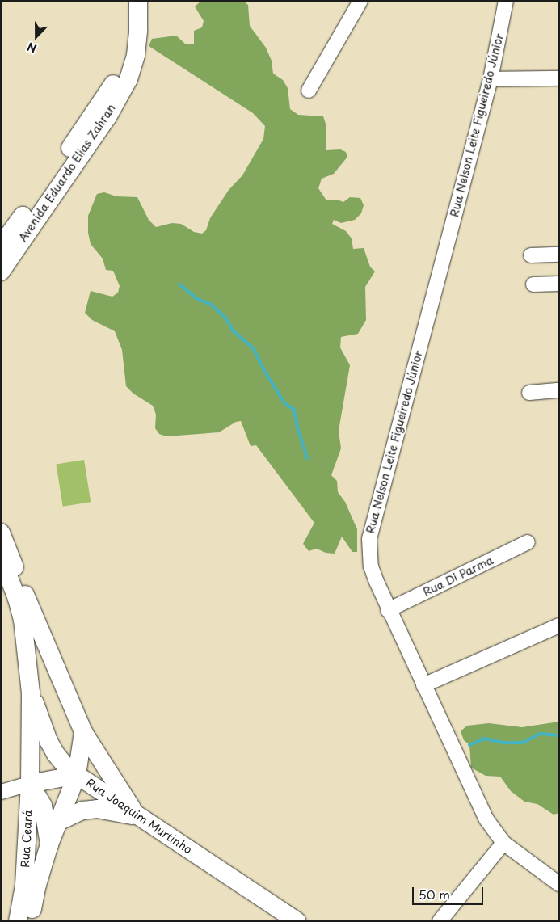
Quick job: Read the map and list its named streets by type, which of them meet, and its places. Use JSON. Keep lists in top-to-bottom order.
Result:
{
  "streets": {
    "main road": ["Avenida Eduardo Elias Zahran", "Rua Joaquim Murtinho", "Rua Ceará"],
    "street": ["Rua Nelson Leite Figueiredo Júnior", "Rua Di Parma"]
  },
  "crossings": [
    ["Rua Nelson Leite Figueiredo Júnior", "Rua Di Parma"],
    ["Rua Joaquim Murtinho", "Rua Ceará"]
  ],
  "scale_bar": "50 m",
  "north": "bottom"
}
